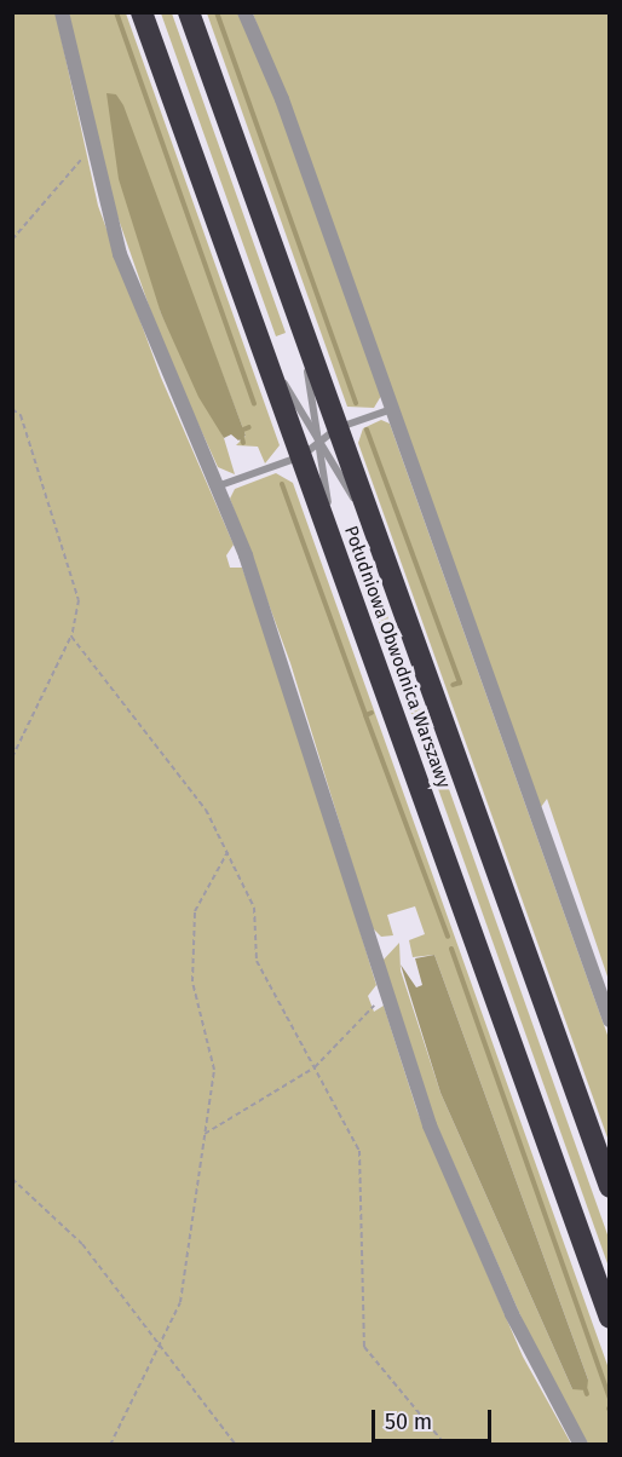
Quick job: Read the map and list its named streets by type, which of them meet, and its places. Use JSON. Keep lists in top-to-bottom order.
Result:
{
  "streets": {
    "highway": ["Południowa Obwodnica Warszawy"]
  },
  "scale_bar": "50 m"
}
